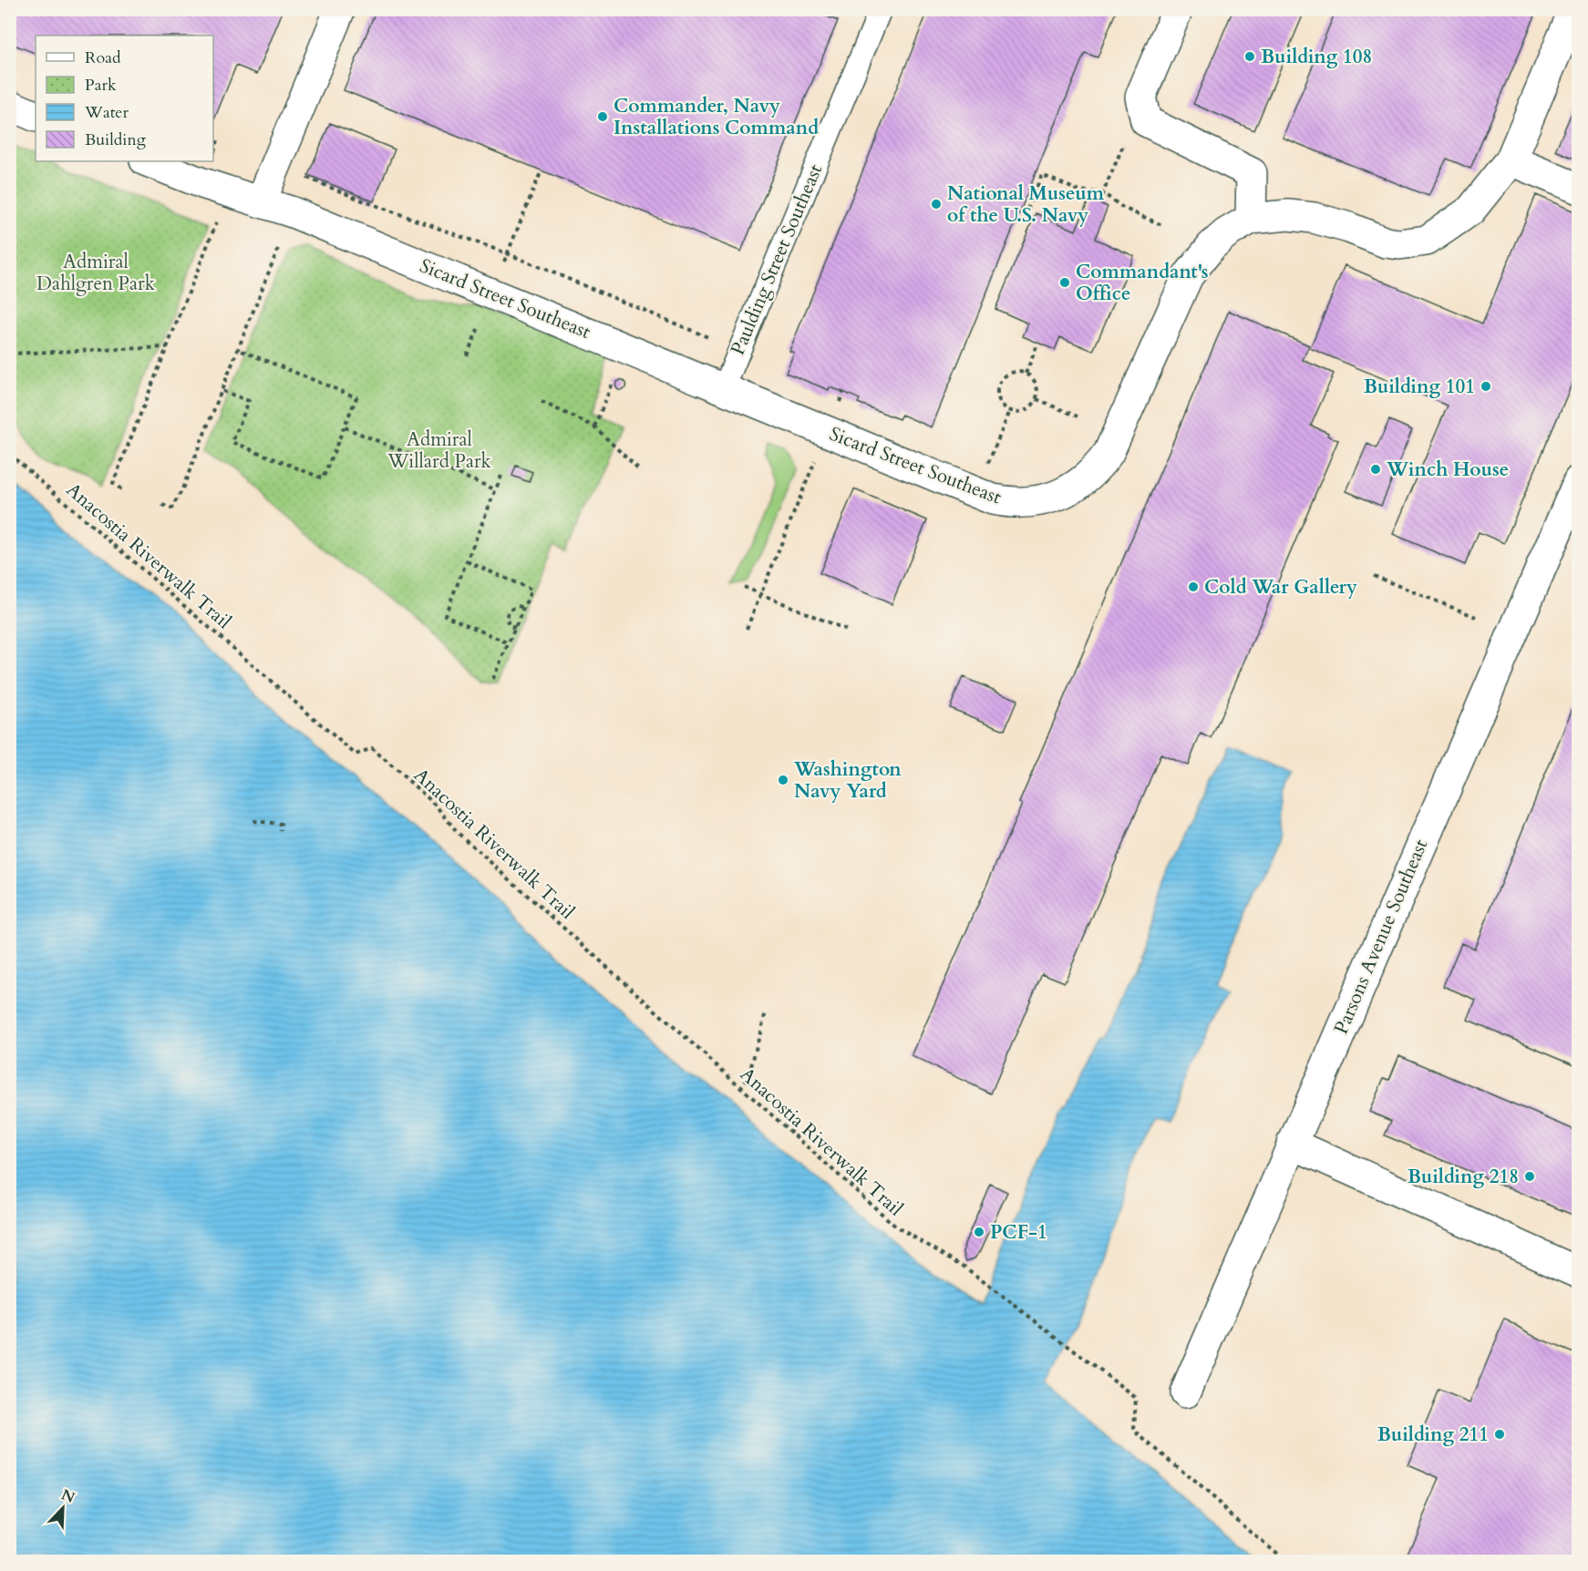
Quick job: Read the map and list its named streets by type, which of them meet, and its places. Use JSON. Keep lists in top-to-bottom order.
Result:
{
  "streets": {
    "street": ["Sicard Street Southeast", "Parsons Avenue Southeast"],
    "lane": ["Paulding Street Southeast"],
    "path": ["Anacostia Riverwalk Trail"]
  },
  "crossings": [
    ["Paulding Street Southeast", "Sicard Street Southeast"]
  ],
  "parks": ["Admiral Dahlgren Park", "Admiral Willard Park"],
  "places": [
    "Building 108",
    "Commander, Navy Installations Command",
    "National Museum of the U.S. Navy",
    "Commandant's Office",
    "Building 101",
    "Winch House",
    "Cold War Gallery",
    "Washington Navy Yard",
    "Building 218",
    "PCF-1",
    "Building 211"
  ],
  "legend": [
    "Road",
    "Park",
    "Water",
    "Building"
  ],
  "north": "top right"
}
